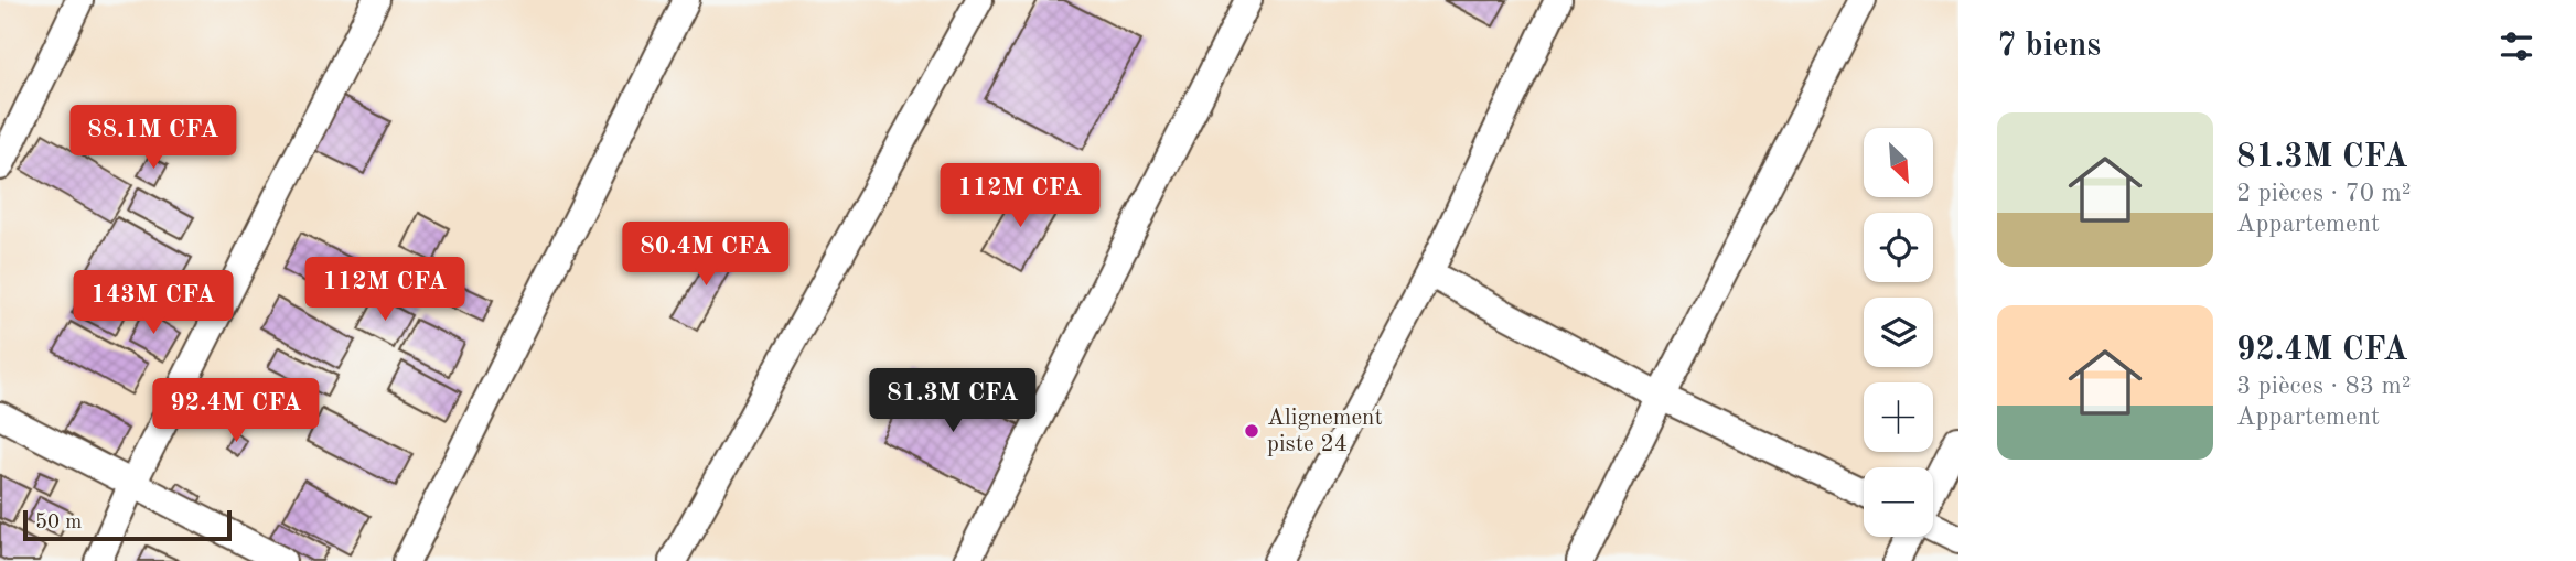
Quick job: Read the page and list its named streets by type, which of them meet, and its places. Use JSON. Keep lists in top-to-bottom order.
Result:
{
  "places": ["Alignement piste 24"],
  "scale_bar": "50 m",
  "north": "bottom right",
  "page": {
    "heading": "7 biens",
    "list": [
      {
        "name": "81.3M CFA",
        "note": "2 pièces · 70 m² · Appartement"
      },
      {
        "name": "92.4M CFA",
        "note": "3 pièces · 83 m² · Appartement"
      }
    ],
    "price": [
      "88.1M CFA",
      "112M CFA",
      "80.4M CFA",
      "112M CFA",
      "143M CFA",
      "81.3M CFA",
      "92.4M CFA"
    ],
    "map_buttons": ["+", "−"],
    "scale": "50 m"
  }
}
